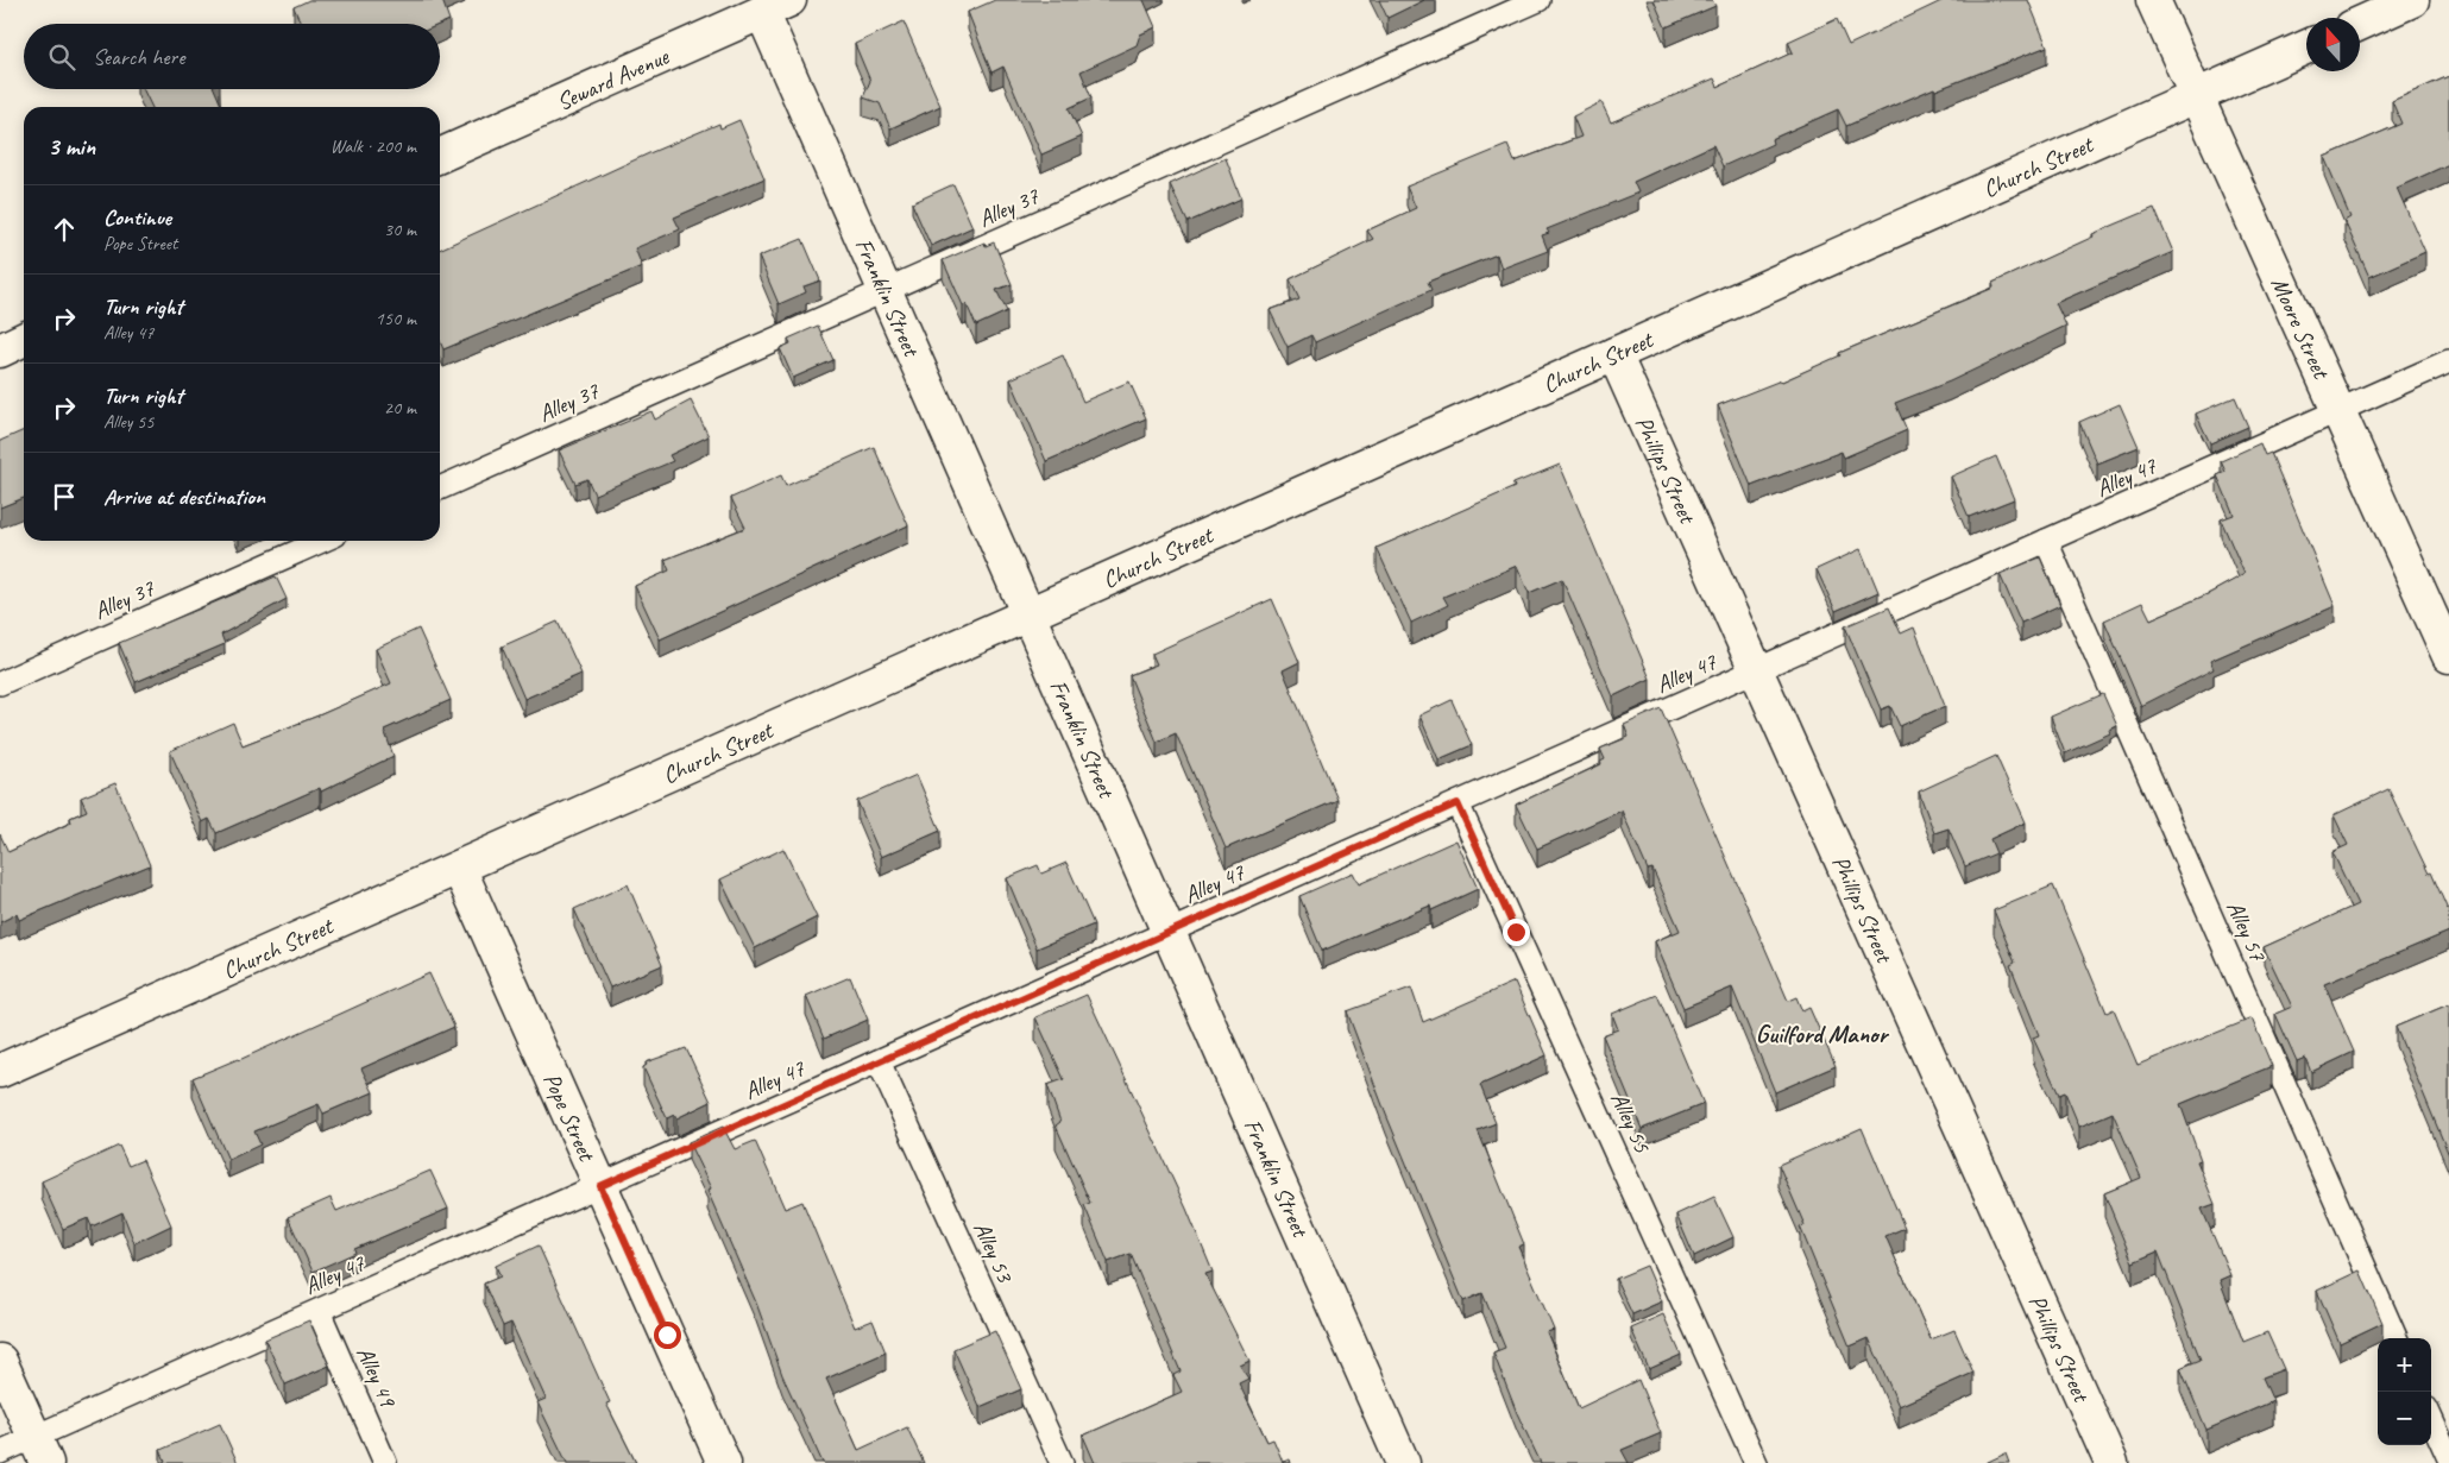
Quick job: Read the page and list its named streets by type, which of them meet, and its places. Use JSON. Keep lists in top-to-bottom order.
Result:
{
  "streets": {
    "street": [
      "Seward Avenue",
      "Church Street",
      "Franklin Street",
      "Moore Street",
      "Phillips Street",
      "Pope Street"
    ],
    "lane": [
      "Alley 37",
      "Alley 47",
      "Alley 57",
      "Alley 55",
      "Alley 53",
      "Alley 49"
    ]
  },
  "crossings": [
    ["Seward Avenue", "Franklin Street"],
    ["Church Street", "Franklin Street"],
    ["Church Street", "Moore Street"],
    ["Church Street", "Phillips Street"],
    ["Church Street", "Pope Street"],
    ["Alley 37", "Franklin Street"],
    ["Franklin Street", "Alley 47"],
    ["Moore Street", "Alley 47"],
    ["Phillips Street", "Alley 47"],
    ["Alley 47", "Alley 57"],
    ["Alley 47", "Pope Street"],
    ["Alley 47", "Alley 55"],
    ["Alley 47", "Alley 53"],
    ["Alley 47", "Alley 49"]
  ],
  "districts": ["Guilford Manor"],
  "north": "top",
  "page": {
    "search": "Search here",
    "heading": ["3 min", "Walk · 200 m"],
    "list": [
      ["Continue", "Pope Street", "30 m"],
      ["Turn right", "Alley 47", "150 m"],
      ["Turn right", "Alley 55", "20 m"],
      "Arrive at destination"
    ],
    "map_buttons": ["+", "−"]
  }
}
